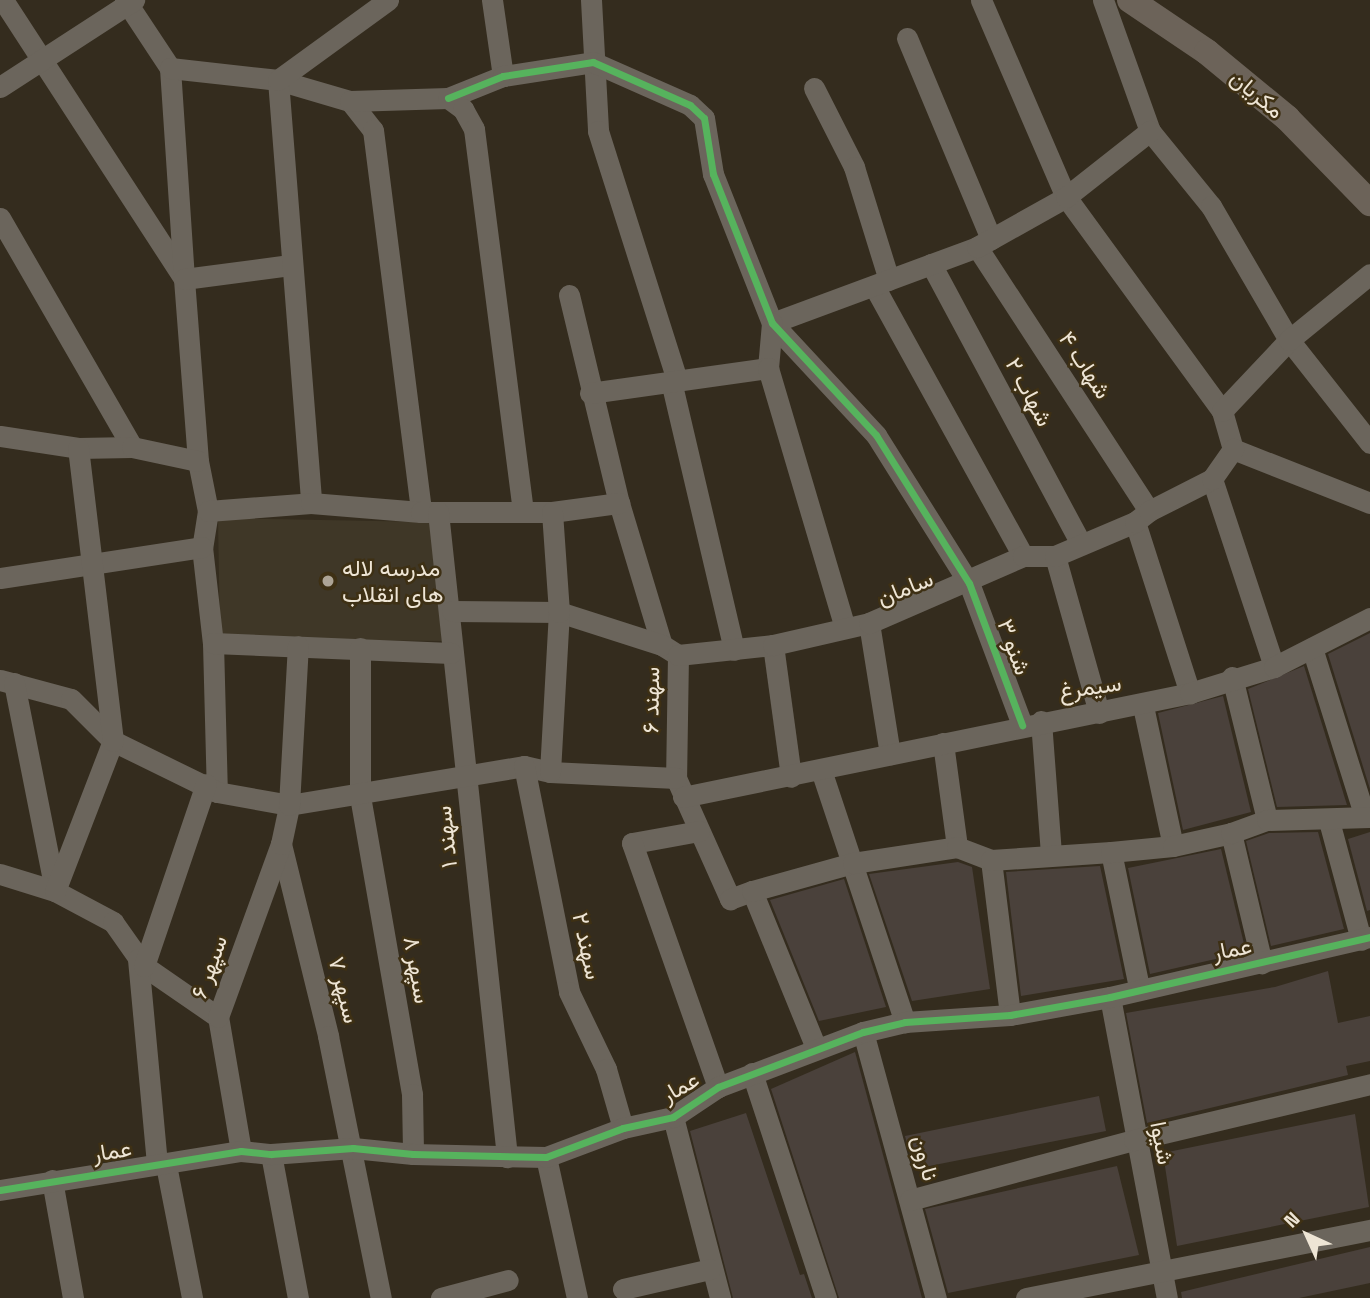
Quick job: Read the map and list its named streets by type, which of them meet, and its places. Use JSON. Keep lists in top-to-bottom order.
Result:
{
  "streets": {
    "main road": ["مکریان"],
    "street": [
      "شهاب ۴",
      "شهاب ۲",
      "سامان",
      "شنو ۳",
      "سیمرغ",
      "سهند ۶",
      "سهند ۱",
      "سهند ۲",
      "عمار",
      "سپهر ۶",
      "سپهر ۸",
      "سپهر ۷",
      "شیوا",
      "نارون"
    ]
  },
  "crossings": [
    ["شهاب ۴", "سامان"],
    ["شهاب ۴", "سیمرغ"],
    ["شهاب ۲", "سامان"],
    ["سامان", "شنو ۳"],
    ["سامان", "سهند ۶"],
    ["شنو ۳", "سیمرغ"],
    ["سیمرغ", "سهند ۶"],
    ["سیمرغ", "سهند ۲"],
    ["سهند ۱", "عمار"],
    ["سهند ۲", "عمار"],
    ["عمار", "سپهر ۶"],
    ["عمار", "سپهر ۸"],
    ["عمار", "سپهر ۷"],
    ["عمار", "شیوا"],
    ["عمار", "نارون"],
    ["سپهر ۶", "سپهر ۷"]
  ],
  "places": ["مدرسه لاله های انقلاب"],
  "north": "top left"
}
